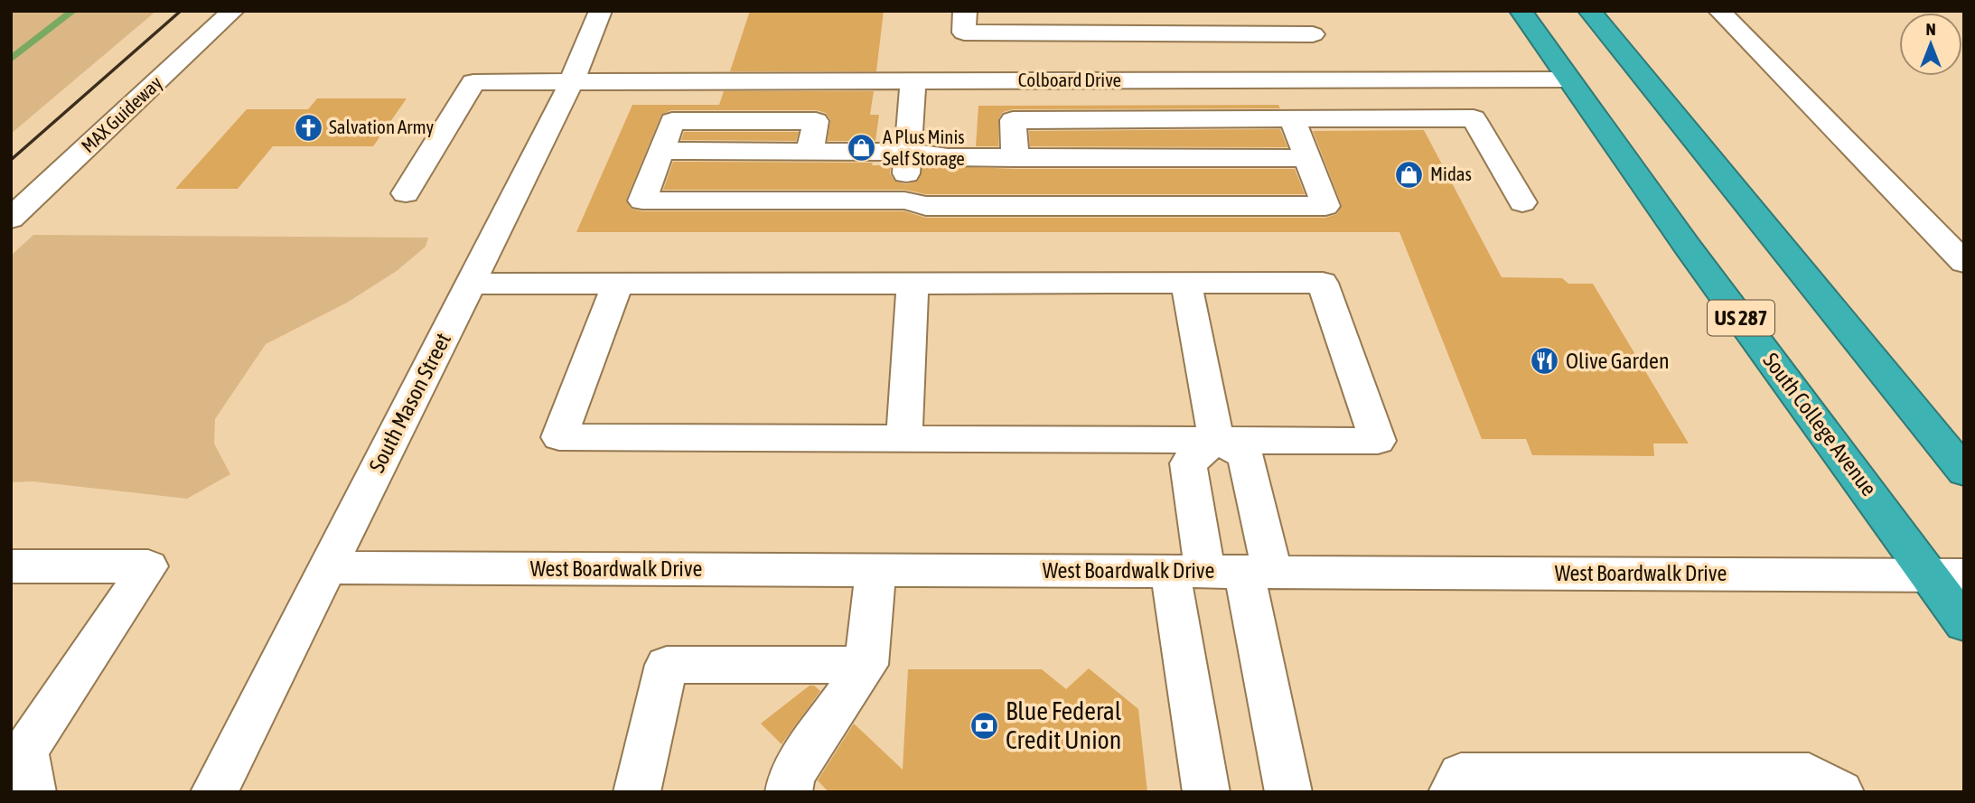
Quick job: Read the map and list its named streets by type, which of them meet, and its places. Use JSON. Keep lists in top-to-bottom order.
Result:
{
  "streets": {
    "highway": ["US 287", "South College Avenue"],
    "street": [
      "Colboard Drive",
      "MAX Guideway",
      "South Mason Street",
      "West Boardwalk Drive"
    ]
  },
  "crossings": [
    ["Colboard Drive", "South Mason Street"],
    ["Colboard Drive", "South College Avenue"],
    ["South Mason Street", "West Boardwalk Drive"],
    ["South College Avenue", "West Boardwalk Drive"]
  ],
  "places": {
    "church": ["Salvation Army"],
    "shop": ["A Plus Minis Self Storage", "Midas"],
    "restaurant": ["Olive Garden"],
    "bank": ["Blue Federal Credit Union"]
  },
  "north": "top"
}
